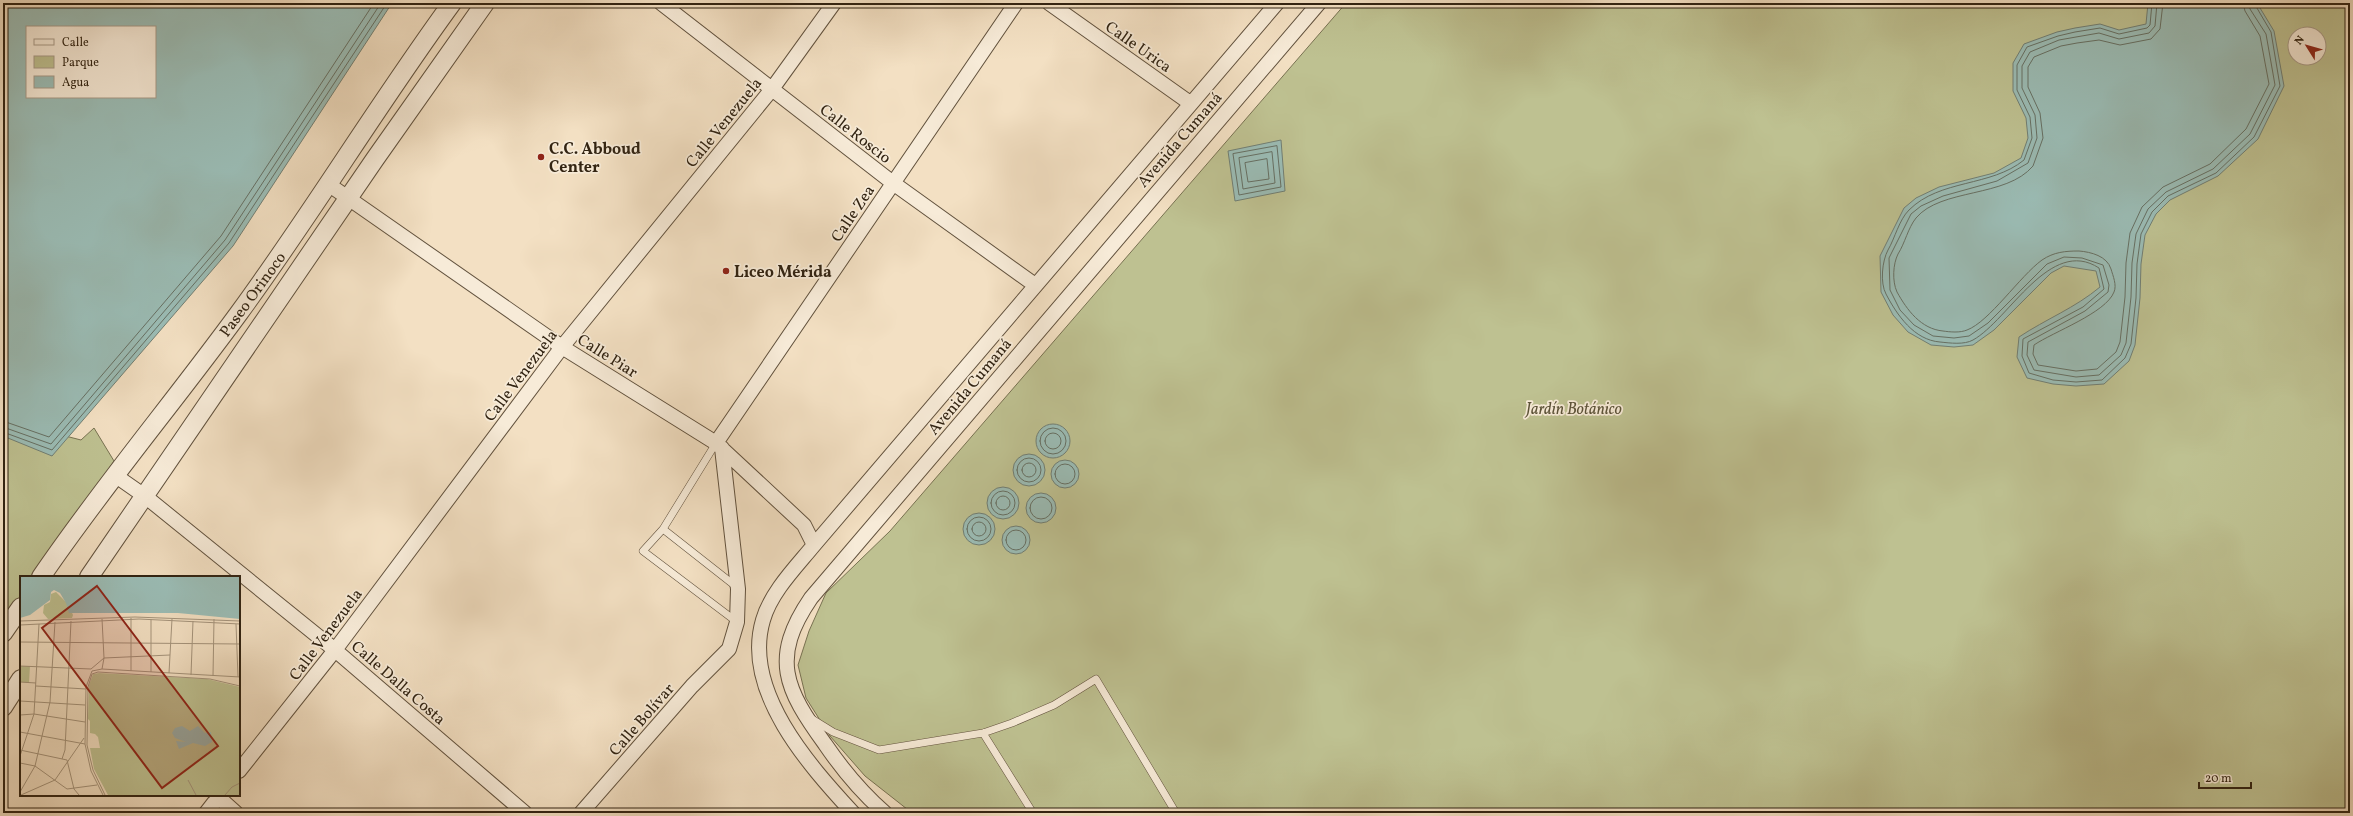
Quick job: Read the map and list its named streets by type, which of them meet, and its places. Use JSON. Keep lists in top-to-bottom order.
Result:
{
  "streets": {
    "street": [
      "Calle Urica",
      "Calle Venezuela",
      "Calle Roscio",
      "Avenida Cumaná",
      "Calle Zea",
      "Paseo Orinoco",
      "Calle Piar",
      "Calle Dalla Costa",
      "Calle Bolívar"
    ]
  },
  "crossings": [
    ["Calle Urica", "Avenida Cumaná"],
    ["Calle Venezuela", "Calle Roscio"],
    ["Calle Venezuela", "Calle Piar"],
    ["Calle Venezuela", "Calle Dalla Costa"],
    ["Calle Roscio", "Avenida Cumaná"],
    ["Calle Roscio", "Calle Zea"],
    ["Avenida Cumaná", "Calle Piar"],
    ["Calle Zea", "Calle Piar"],
    ["Paseo Orinoco", "Calle Piar"],
    ["Paseo Orinoco", "Calle Dalla Costa"]
  ],
  "parks": ["Jardín Botánico"],
  "places": ["C.C. Abboud Center", "Liceo Mérida"],
  "legend": ["Calle", "Parque", "Agua"],
  "scale_bar": "20 m",
  "north": "top left"
}
